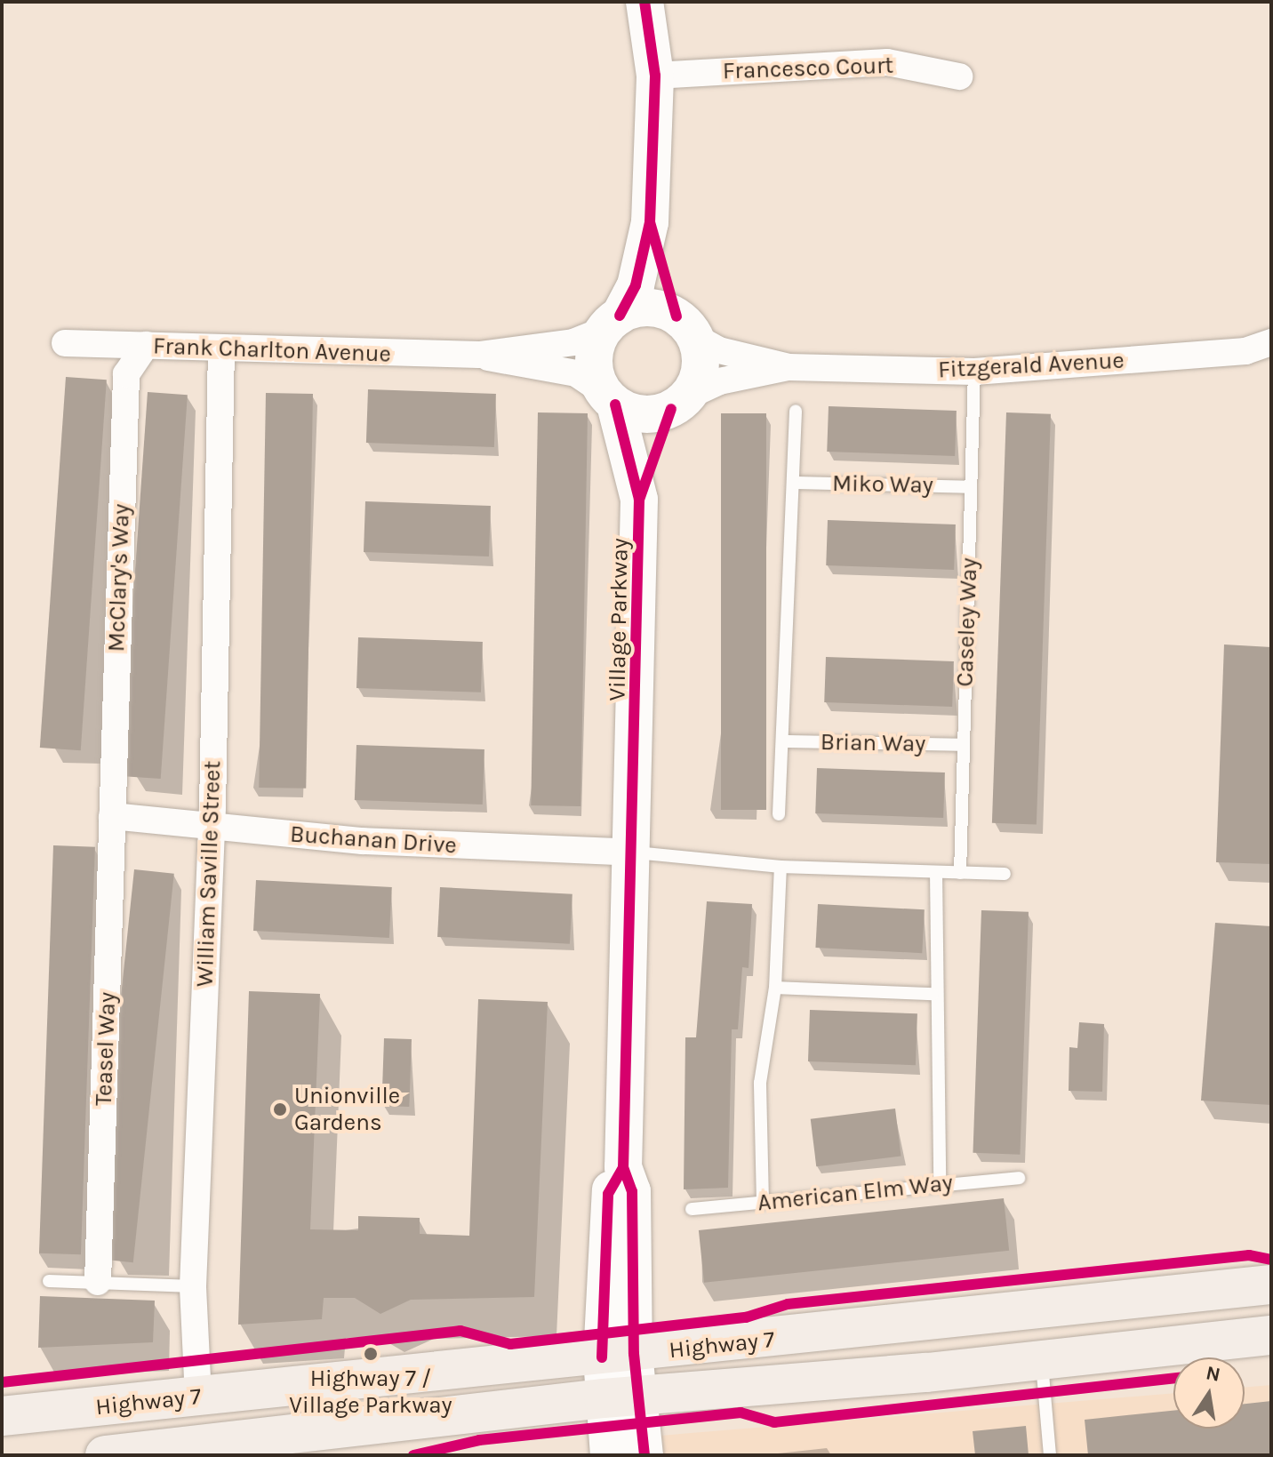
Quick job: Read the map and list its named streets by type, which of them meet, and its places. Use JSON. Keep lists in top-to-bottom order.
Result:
{
  "streets": {
    "main road": ["Village Parkway", "Highway 7"],
    "street": [
      "Francesco Court",
      "Frank Charlton Avenue",
      "Fitzgerald Avenue",
      "McClary's Way",
      "Buchanan Drive",
      "William Saville Street",
      "Teasel Way"
    ],
    "lane": [
      "Miko Way",
      "Caseley Way",
      "Brian Way",
      "American Elm Way"
    ]
  },
  "crossings": [
    ["Frank Charlton Avenue", "Fitzgerald Avenue"],
    ["Frank Charlton Avenue", "McClary's Way"],
    ["Frank Charlton Avenue", "Village Parkway"],
    ["Frank Charlton Avenue", "William Saville Street"],
    ["Fitzgerald Avenue", "Village Parkway"],
    ["Fitzgerald Avenue", "Caseley Way"],
    ["Miko Way", "Caseley Way"],
    ["McClary's Way", "Buchanan Drive"],
    ["McClary's Way", "Teasel Way"],
    ["Village Parkway", "Buchanan Drive"],
    ["Village Parkway", "Highway 7"],
    ["Caseley Way", "Brian Way"],
    ["Buchanan Drive", "William Saville Street"],
    ["Buchanan Drive", "Teasel Way"],
    ["William Saville Street", "Highway 7"]
  ],
  "places": ["Unionville Gardens", "Highway 7 / Village Parkway"],
  "north": "top"
}
